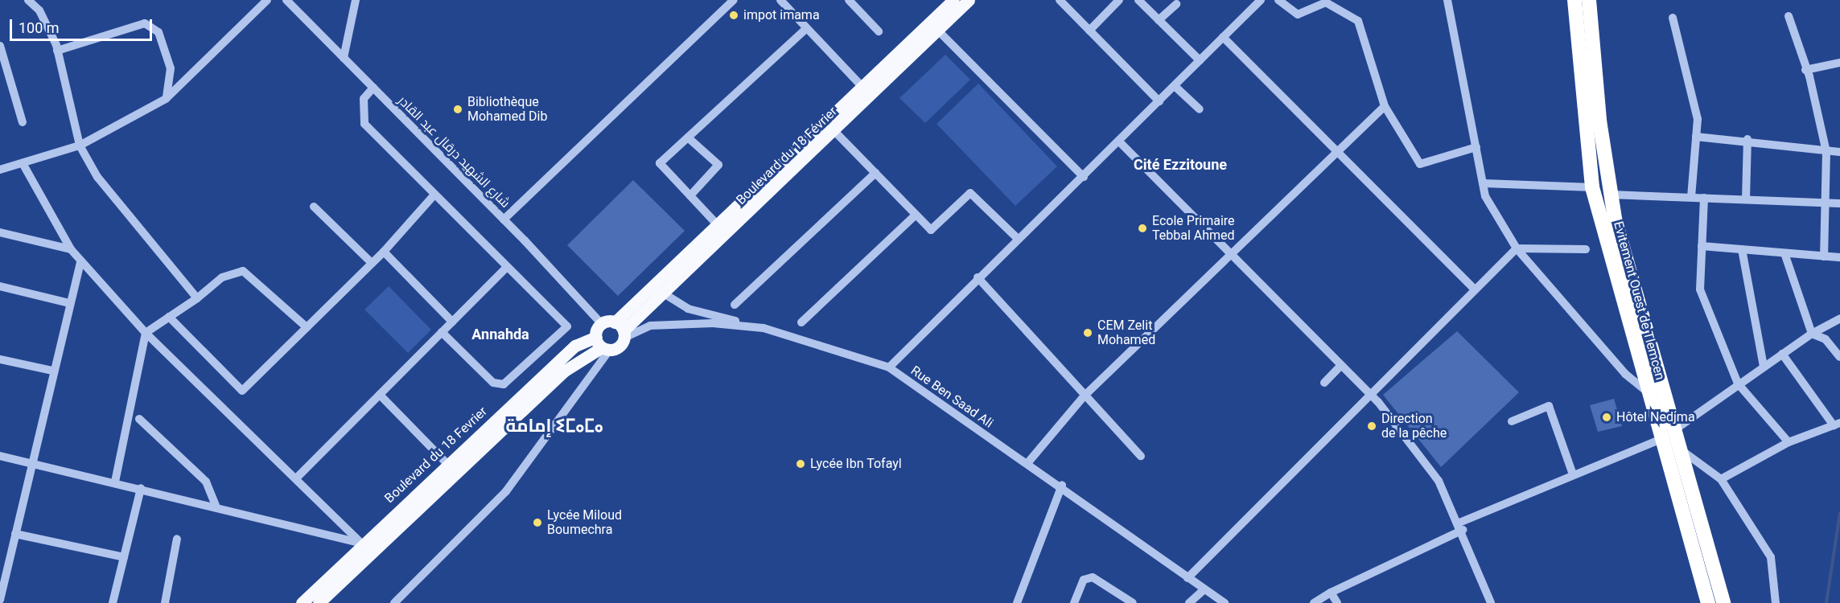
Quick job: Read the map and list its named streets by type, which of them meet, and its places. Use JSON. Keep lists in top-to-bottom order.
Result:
{
  "streets": {
    "highway": ["Evitement Ouest de Tlemcen"],
    "main road": ["Boulevard du 18 Février", "Boulevard du 18 Fevrier"],
    "street": ["شارع الشهيد درقال عبد القادر", "Rue Ben Saad Ali"]
  },
  "crossings": [
    ["Boulevard du 18 Février", "Rue Ben Saad Ali"]
  ],
  "districts": ["Cité Ezzitoune", "Annahda", "إمامة ⵉⵎⴰⵎⴰ"],
  "places": [
    "impot imama",
    "Bibliothèque Mohamed Dib",
    "Ecole Primaire Tebbal Ahmed",
    "CEM Zelit Mohamed",
    "Hôtel Nedjma",
    "Direction de la pêche",
    "Lycée Ibn Tofayl",
    "Lycée Miloud Boumechra"
  ],
  "scale_bar": "100 m"
}
